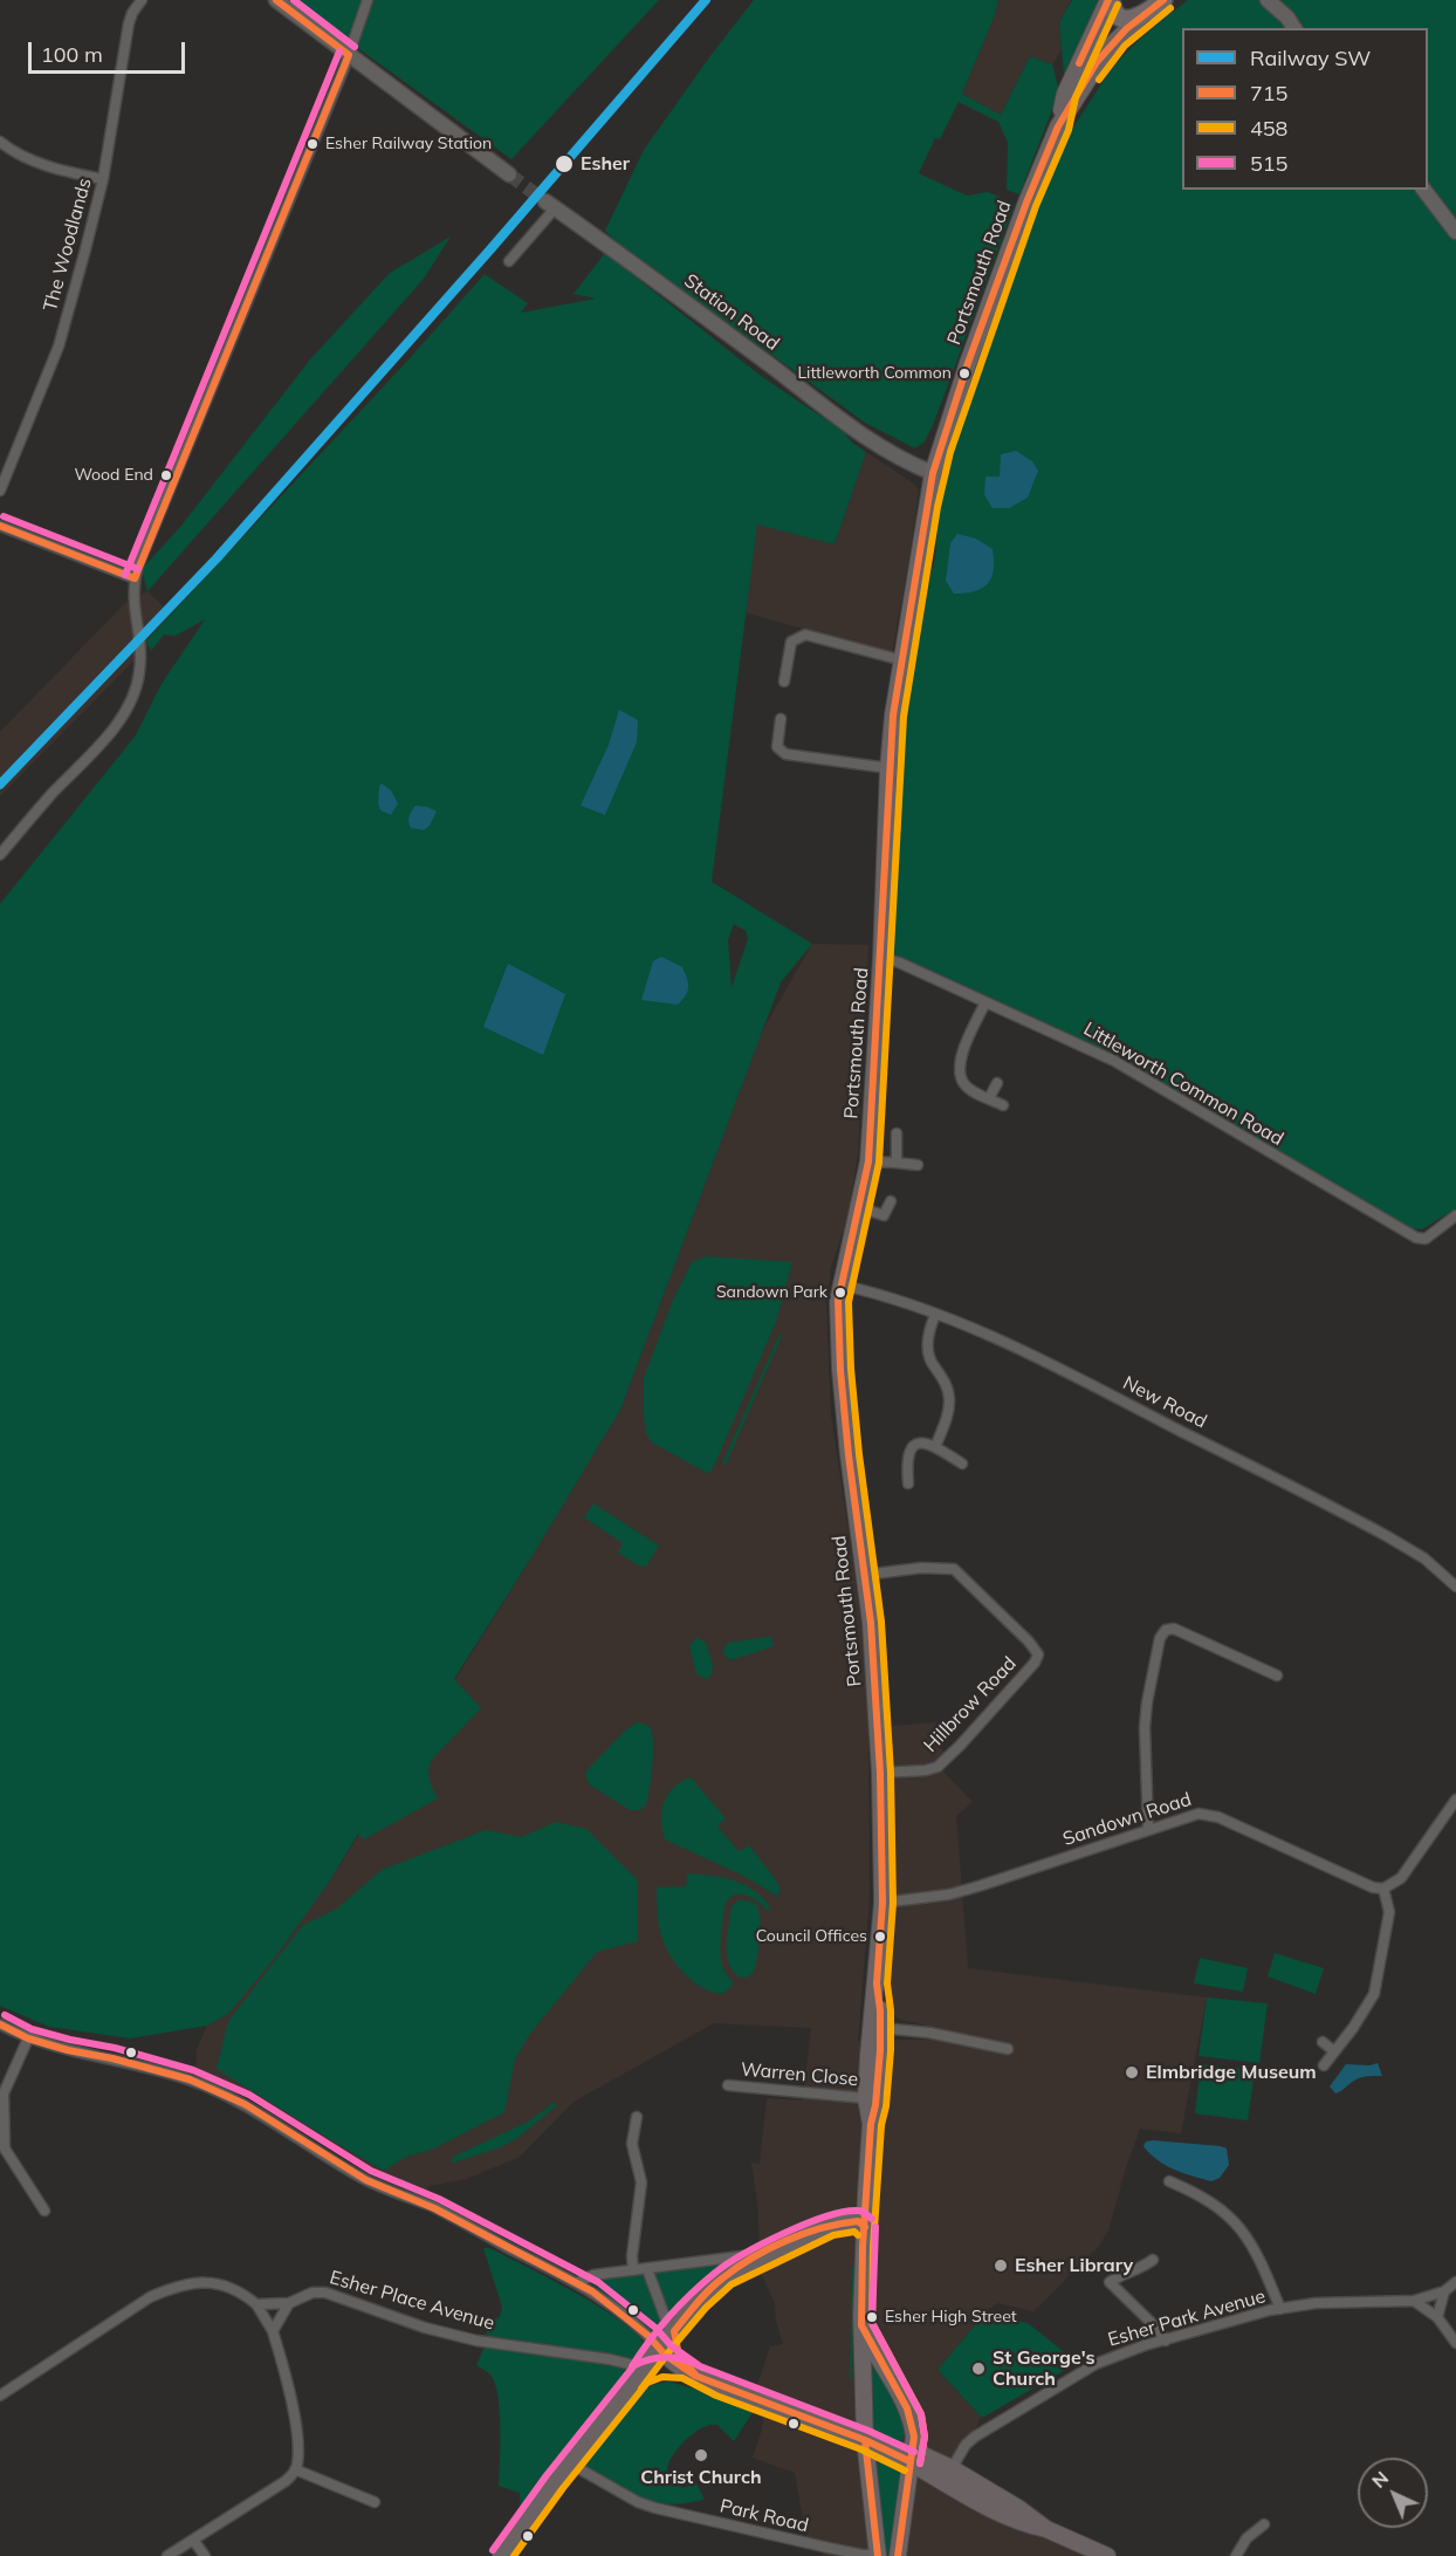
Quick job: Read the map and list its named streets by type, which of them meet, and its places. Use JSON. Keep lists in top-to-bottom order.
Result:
{
  "streets": {
    "main road": ["Portsmouth Road", "Station Road"],
    "street": [
      "The Woodlands",
      "Littleworth Common Road",
      "New Road",
      "Hillbrow Road",
      "Sandown Road",
      "Warren Close",
      "Esher Place Avenue",
      "Esher Park Avenue",
      "Park Road"
    ]
  },
  "crossings": [
    ["Portsmouth Road", "Station Road"],
    ["Portsmouth Road", "Littleworth Common Road"],
    ["Portsmouth Road", "New Road"],
    ["Portsmouth Road", "Hillbrow Road"],
    ["Portsmouth Road", "Sandown Road"]
  ],
  "places": [
    "Esher Railway Station",
    "Esher",
    "Littleworth Common",
    "Wood End",
    "Sandown Park",
    "Council Offices",
    "Elmbridge Museum",
    "Esher Library",
    "Esher High Street",
    "St George's Church",
    "Christ Church"
  ],
  "lines": [
    "rail line SW",
    "transit line 715",
    "transit line 515",
    "transit line 458"
  ],
  "legend": [
    "Railway SW",
    "715",
    "458",
    "515"
  ],
  "scale_bar": "100 m",
  "north": "top left"
}
